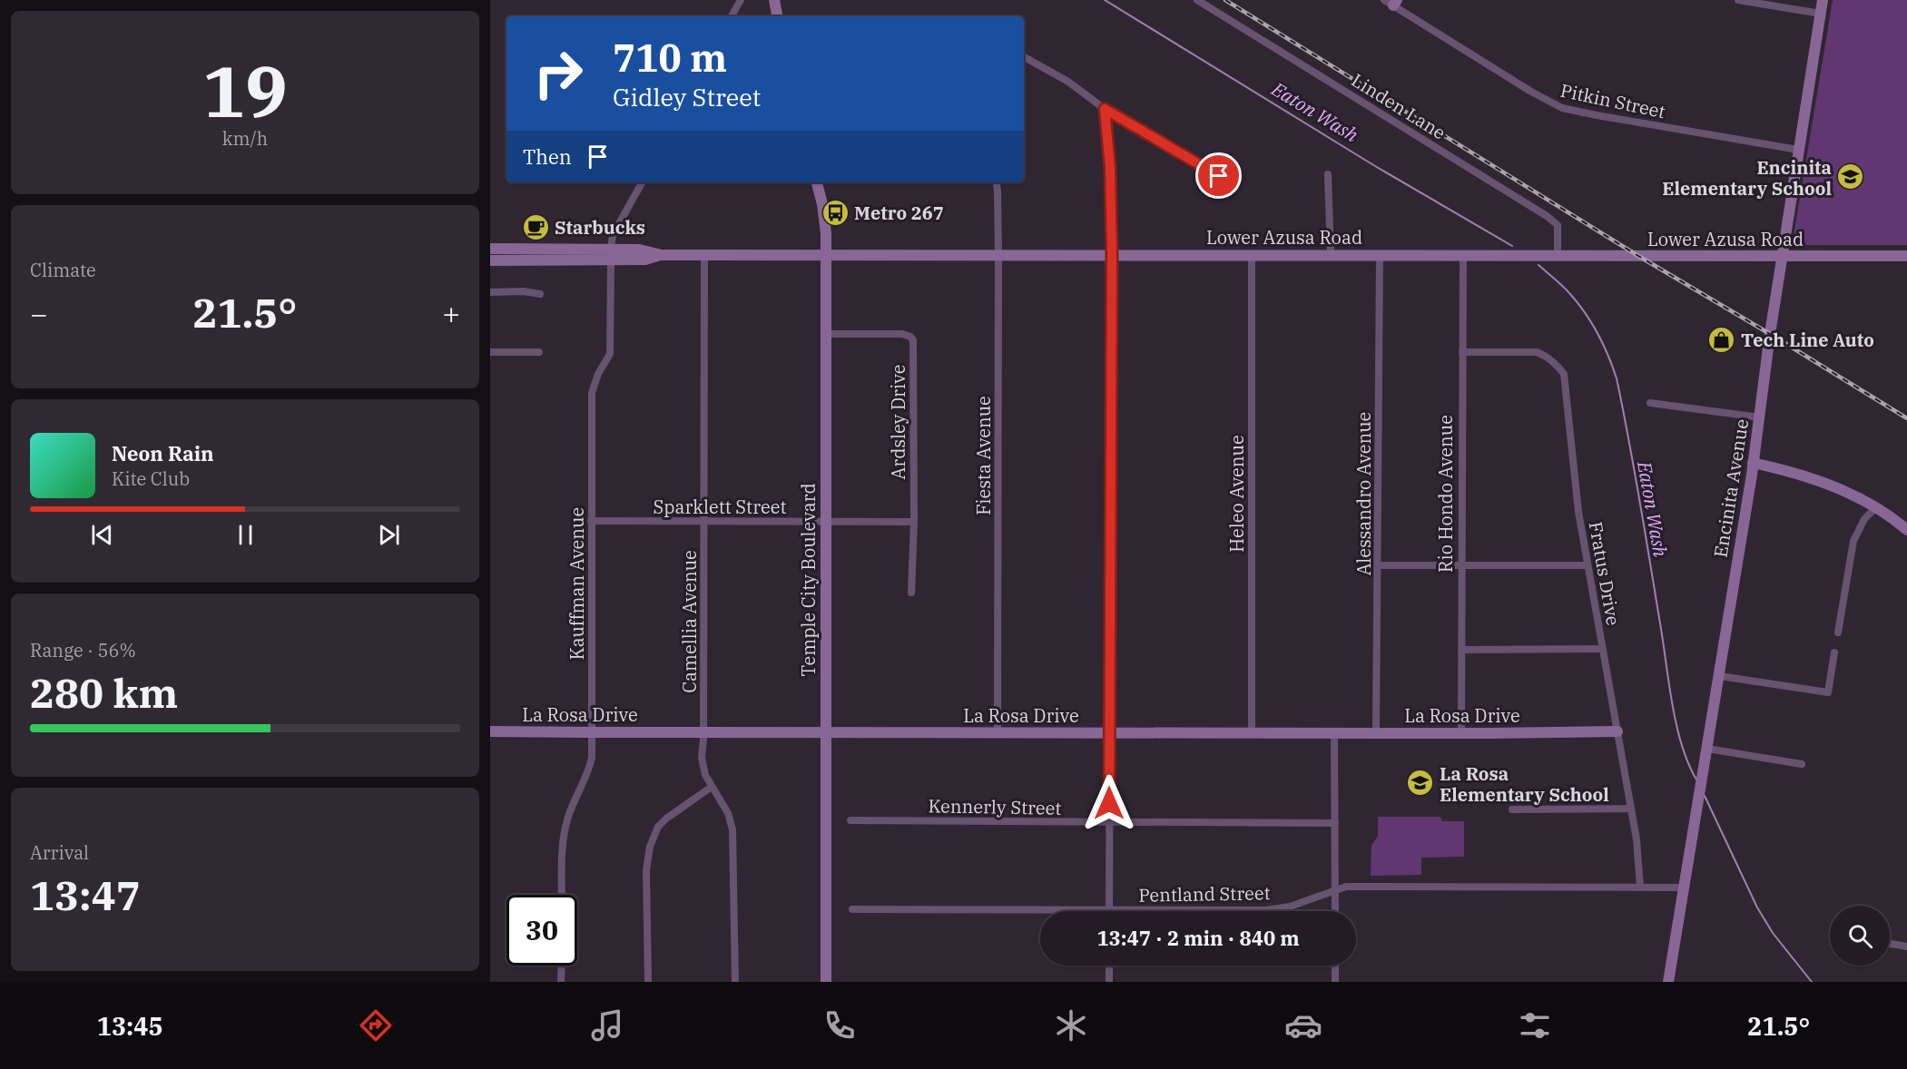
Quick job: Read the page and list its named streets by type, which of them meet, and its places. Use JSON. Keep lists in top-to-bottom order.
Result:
{
  "streets": {
    "main road": [
      "Lower Azusa Road",
      "Encinita Avenue",
      "Temple City Boulevard",
      "La Rosa Drive"
    ],
    "street": [
      "Pitkin Street",
      "Linden Lane",
      "Ardsley Drive",
      "Fiesta Avenue",
      "Heleo Avenue",
      "Alessandro Avenue",
      "Rio Hondo Avenue",
      "Sparklett Street",
      "Fratus Drive",
      "Kauffman Avenue",
      "Camellia Avenue",
      "Kennerly Street",
      "Pentland Street"
    ]
  },
  "crossings": [
    ["Pitkin Street", "Encinita Avenue"],
    ["Linden Lane", "Lower Azusa Road"],
    ["Lower Azusa Road", "Fiesta Avenue"],
    ["Lower Azusa Road", "Encinita Avenue"],
    ["Lower Azusa Road", "Heleo Avenue"],
    ["Lower Azusa Road", "Alessandro Avenue"],
    ["Lower Azusa Road", "Rio Hondo Avenue"],
    ["Lower Azusa Road", "Temple City Boulevard"],
    ["Lower Azusa Road", "Kauffman Avenue"],
    ["Lower Azusa Road", "Camellia Avenue"],
    ["Ardsley Drive", "Sparklett Street"],
    ["Ardsley Drive", "Temple City Boulevard"],
    ["Fiesta Avenue", "La Rosa Drive"],
    ["Encinita Avenue", "Pentland Street"],
    ["Heleo Avenue", "La Rosa Drive"],
    ["Alessandro Avenue", "La Rosa Drive"],
    ["Rio Hondo Avenue", "Fratus Drive"],
    ["Rio Hondo Avenue", "La Rosa Drive"],
    ["Sparklett Street", "Temple City Boulevard"],
    ["Sparklett Street", "Kauffman Avenue"],
    ["Sparklett Street", "Camellia Avenue"],
    ["Fratus Drive", "La Rosa Drive"],
    ["Fratus Drive", "Pentland Street"],
    ["Temple City Boulevard", "La Rosa Drive"],
    ["Kauffman Avenue", "La Rosa Drive"],
    ["Camellia Avenue", "La Rosa Drive"]
  ],
  "water": ["Eaton Wash"],
  "places": {
    "school or university": ["Encinita Elementary School", "La Rosa Elementary School"],
    "bus stop": ["Metro 267"],
    "cafe": ["Starbucks"],
    "shop": ["Tech Line Auto"]
  },
  "page": {
    "tile": [
      ["19", "km/h"],
      "Climate",
      ["Range · 56%", "280 km"],
      ["Arrival", "13:47"]
    ],
    "turn": ["710 m", "Gidley Street"],
    "then": "Then",
    "heat": ["−", "21.5°", "+"],
    "song": ["Neon Rain", "Kite Club"],
    "limit": "30",
    "trip": "13:47 · 2 min · 840 m",
    "tabs": ["13:45", "21.5°"]
  }
}
